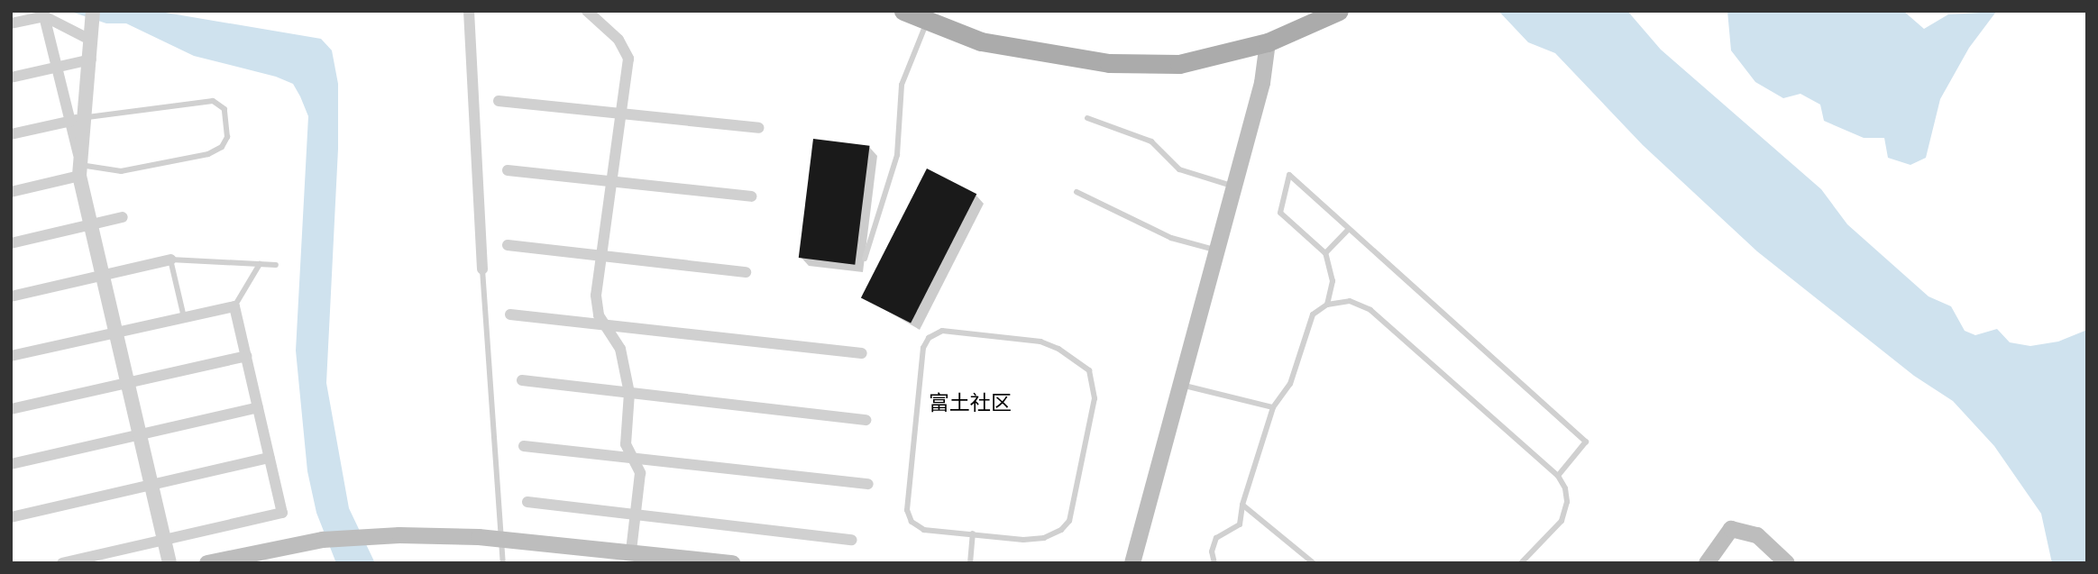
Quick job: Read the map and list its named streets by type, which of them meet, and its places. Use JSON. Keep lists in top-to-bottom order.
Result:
{
  "districts": ["富土社区"]
}
